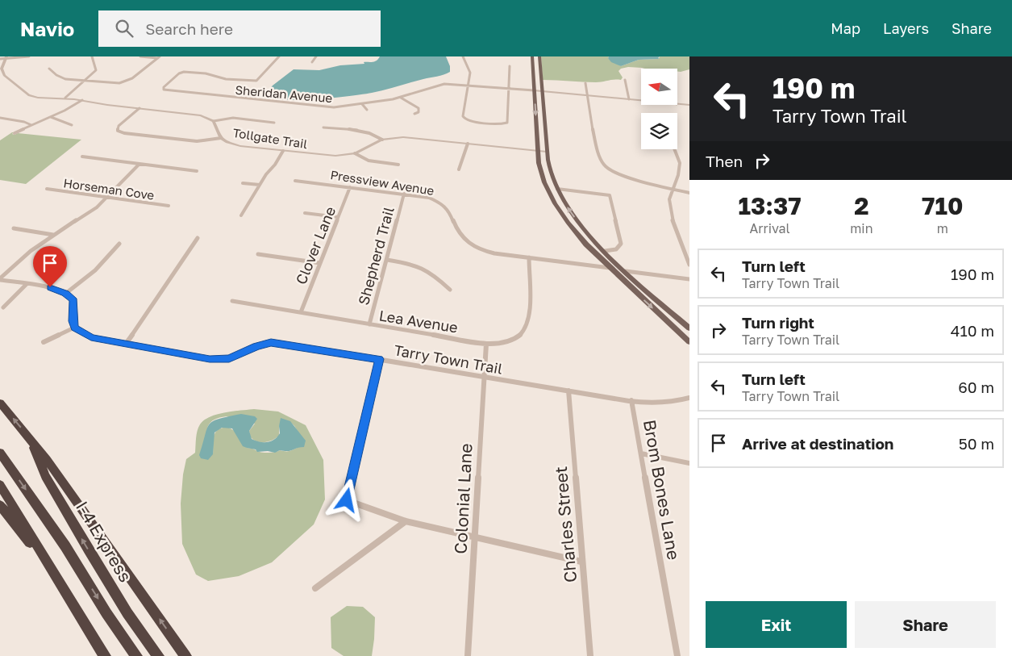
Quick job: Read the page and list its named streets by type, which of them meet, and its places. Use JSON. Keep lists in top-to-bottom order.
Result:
{
  "streets": {
    "highway": ["I-4 Express"],
    "street": [
      "Sheridan Avenue",
      "Tollgate Trail",
      "Pressview Avenue",
      "Horseman Cove",
      "Clover Lane",
      "Shepherd Trail",
      "Lea Avenue",
      "Tarry Town Trail",
      "Brom Bones Lane",
      "Colonial Lane",
      "Charles Street"
    ]
  },
  "crossings": [
    ["Pressview Avenue", "Clover Lane"],
    ["Pressview Avenue", "Shepherd Trail"],
    ["Pressview Avenue", "Lea Avenue"],
    ["Clover Lane", "Lea Avenue"],
    ["Shepherd Trail", "Lea Avenue"],
    ["Lea Avenue", "Colonial Lane"],
    ["Tarry Town Trail", "Brom Bones Lane"],
    ["Tarry Town Trail", "Colonial Lane"],
    ["Tarry Town Trail", "Charles Street"]
  ],
  "north": "left",
  "page": {
    "header": "Navio",
    "search": "Search here",
    "nav": ["Map", "Layers", "Share"],
    "turn": ["190 m", "Tarry Town Trail"],
    "then": "Then",
    "eta": [
      "13:37",
      "Arrival",
      "2",
      "min",
      "710",
      "m"
    ],
    "list": [
      {
        "name": "Turn left",
        "note": "Tarry Town Trail",
        "value": "190 m"
      },
      {
        "name": "Turn right",
        "note": "Tarry Town Trail",
        "value": "410 m"
      },
      {
        "name": "Turn left",
        "note": "Tarry Town Trail",
        "value": "60 m"
      },
      {
        "name": "Arrive at destination",
        "value": "50 m"
      }
    ],
    "buttons": ["Exit", "Share"]
  }
}
